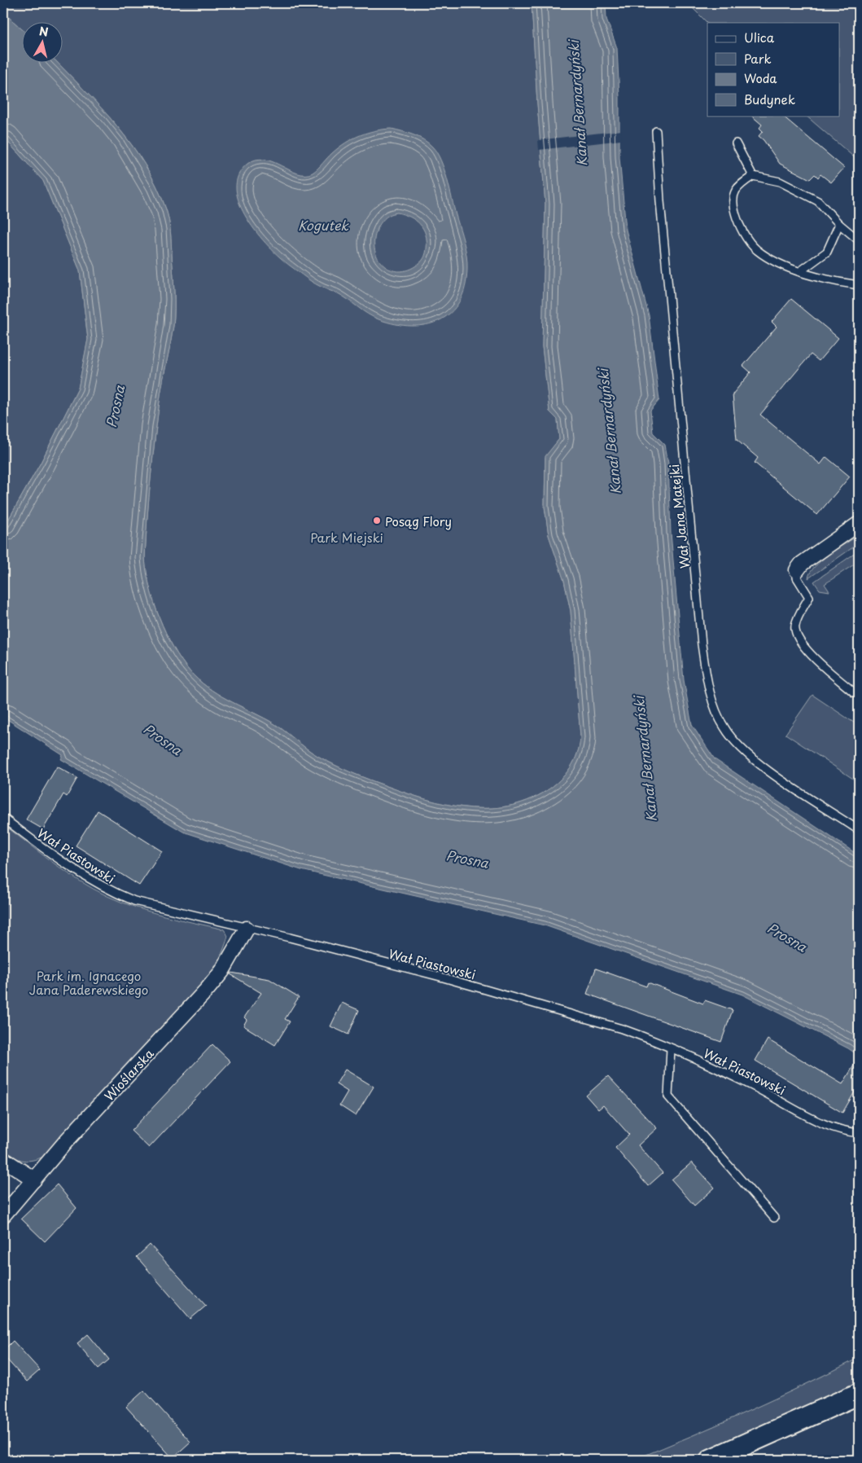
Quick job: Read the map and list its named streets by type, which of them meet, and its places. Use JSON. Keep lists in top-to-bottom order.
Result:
{
  "streets": {
    "street": ["Wioślarska"],
    "lane": ["Wał Jana Matejki", "Wał Piastowski"]
  },
  "crossings": [
    ["Wał Piastowski", "Wioślarska"]
  ],
  "water": ["Kanał Bernardyński", "Kogutek", "Prosna"],
  "parks": ["Park Miejski", "Park im. Ignacego Jana Paderewskiego"],
  "places": ["Posąg Flory"],
  "legend": [
    "Ulica",
    "Park",
    "Woda",
    "Budynek"
  ],
  "north": "top"
}
